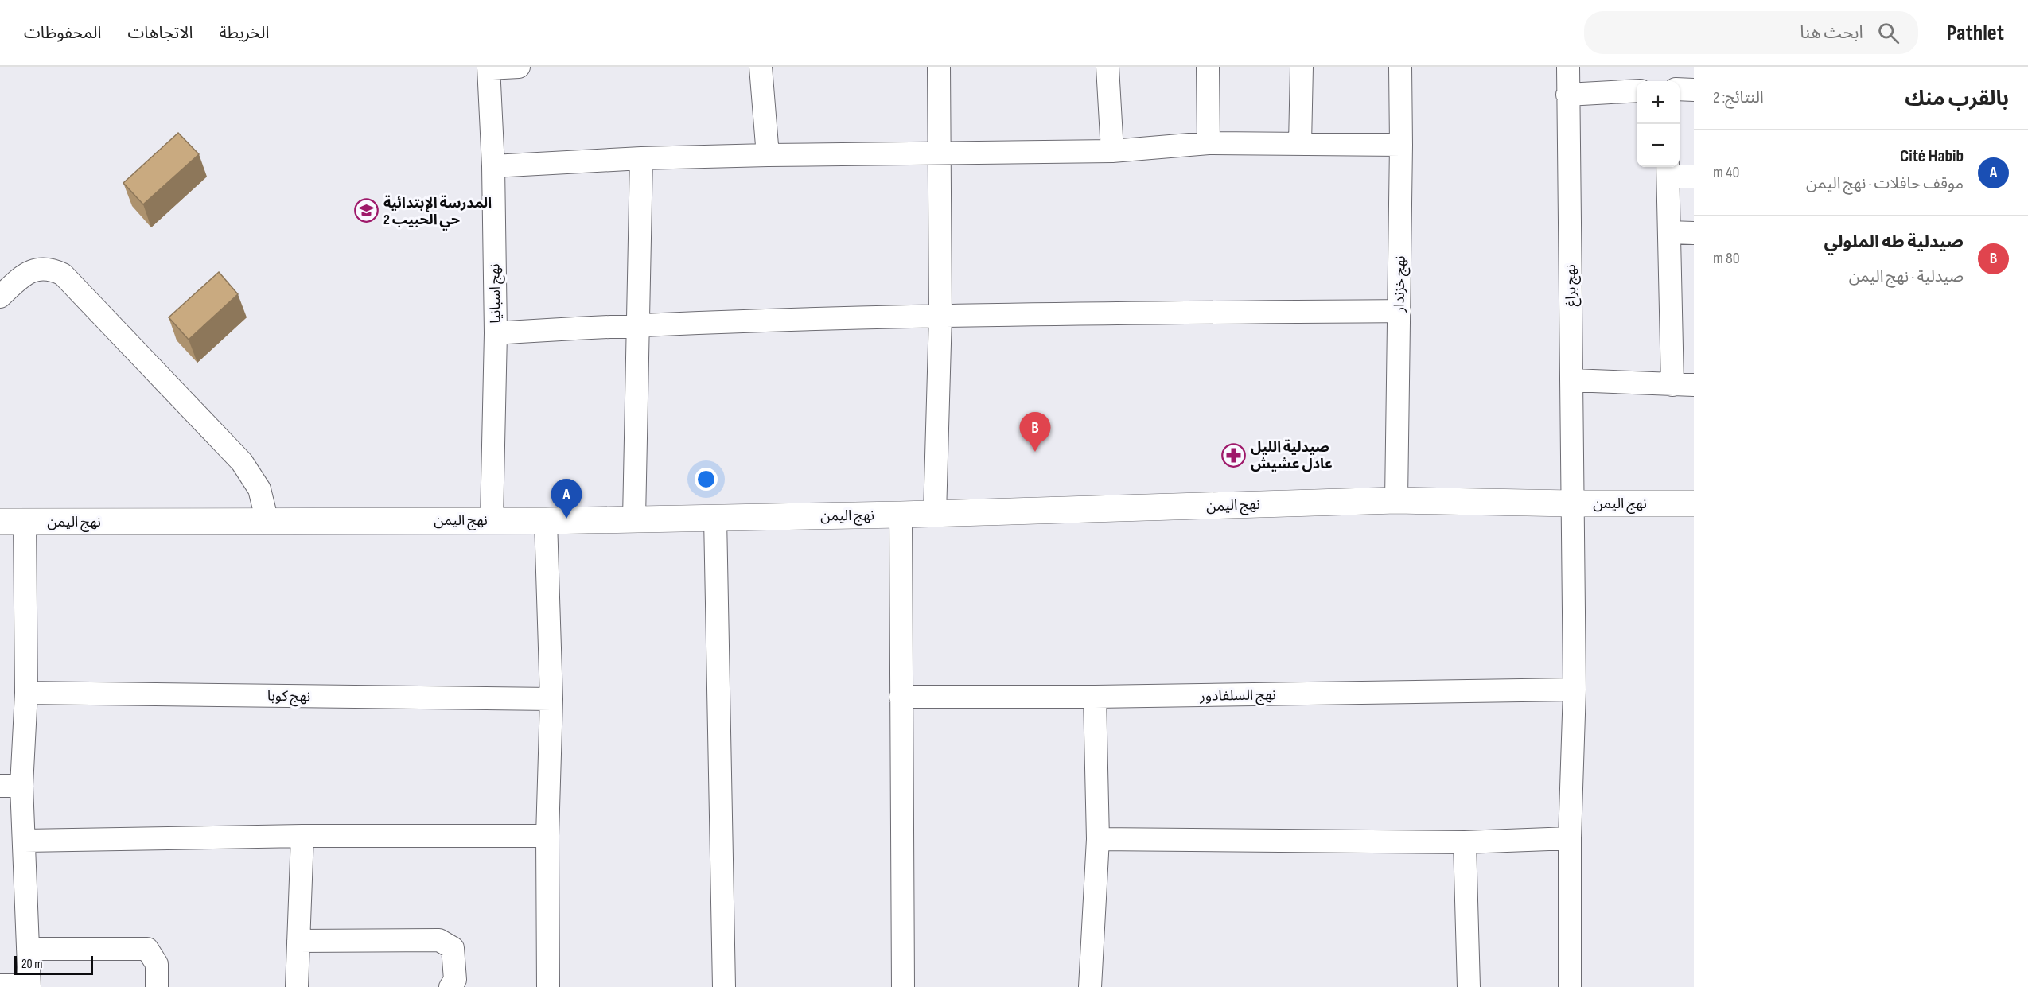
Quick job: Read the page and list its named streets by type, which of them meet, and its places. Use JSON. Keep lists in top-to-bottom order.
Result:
{
  "streets": {
    "main road": ["نهج اليمن"],
    "street": [
      "نهج خزندار",
      "نهج براغ",
      "نهج اسبانيا",
      "نهج السلفادور",
      "نهج كوبا"
    ]
  },
  "crossings": [
    ["نهج خزندار", "نهج اليمن"],
    ["نهج براغ", "نهج اليمن"],
    ["نهج براغ", "نهج السلفادور"],
    ["نهج اسبانيا", "نهج اليمن"]
  ],
  "places": {
    "school or university": ["المدرسة الإبتدائية حي الحبيب 2"],
    "pharmacy": ["صيدلية الليل عادل عشيش"]
  },
  "scale_bar": "20 m",
  "page": {
    "header": "Pathlet",
    "search": "ابحث هنا",
    "nav": ["الخريطة", "الاتجاهات", "المحفوظات"],
    "heading": ["بالقرب منك", "النتائج: 2"],
    "map_buttons": ["+", "−"],
    "list": [
      {
        "mark": "A",
        "name": "Cité Habib",
        "note": "موقف حافلات · نهج اليمن",
        "value": "40 m"
      },
      {
        "mark": "B",
        "name": "صيدلية طه الملولي",
        "note": "صيدلية · نهج اليمن",
        "value": "80 m"
      }
    ],
    "pins": ["B", "A"],
    "scale": "20 m"
  }
}
